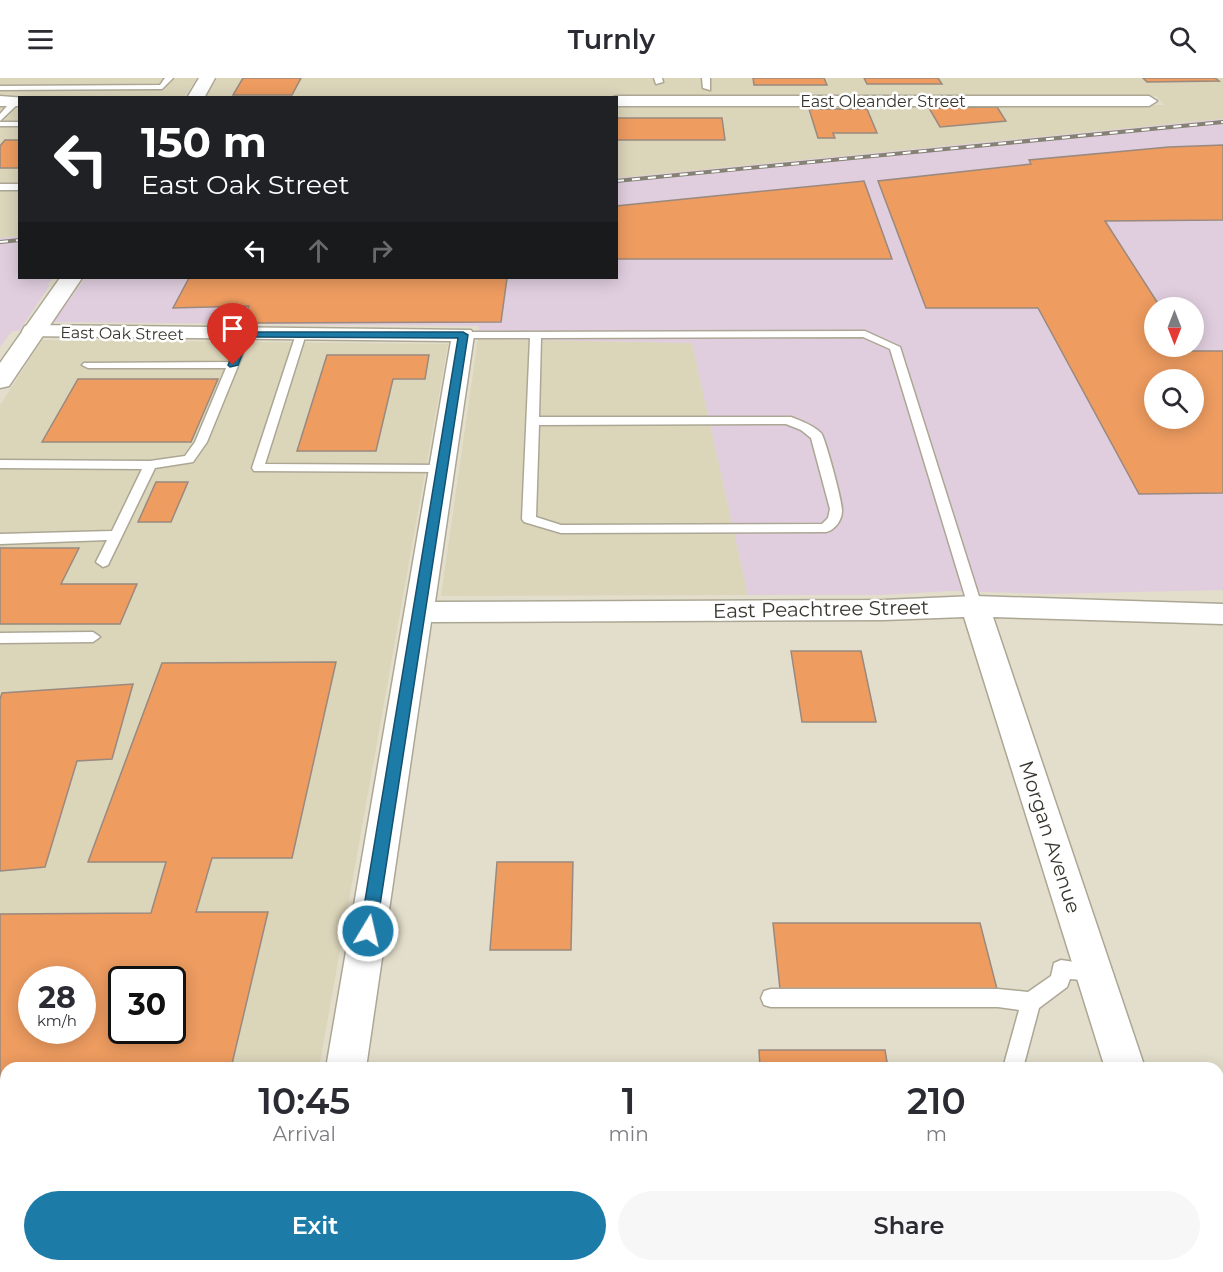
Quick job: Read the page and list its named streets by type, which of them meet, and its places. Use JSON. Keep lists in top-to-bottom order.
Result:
{
  "streets": {
    "street": [
      "East Oleander Street",
      "East Oak Street",
      "East Peachtree Street",
      "Morgan Avenue"
    ]
  },
  "crossings": [
    ["East Peachtree Street", "Morgan Avenue"]
  ],
  "north": "bottom",
  "page": {
    "header": "Turnly",
    "turn": ["150 m", "East Oak Street"],
    "speed": "28 km/h",
    "limit": "30",
    "eta": [
      "10:45",
      "Arrival",
      "1",
      "min",
      "210",
      "m"
    ],
    "buttons": ["Exit", "Share"]
  }
}
